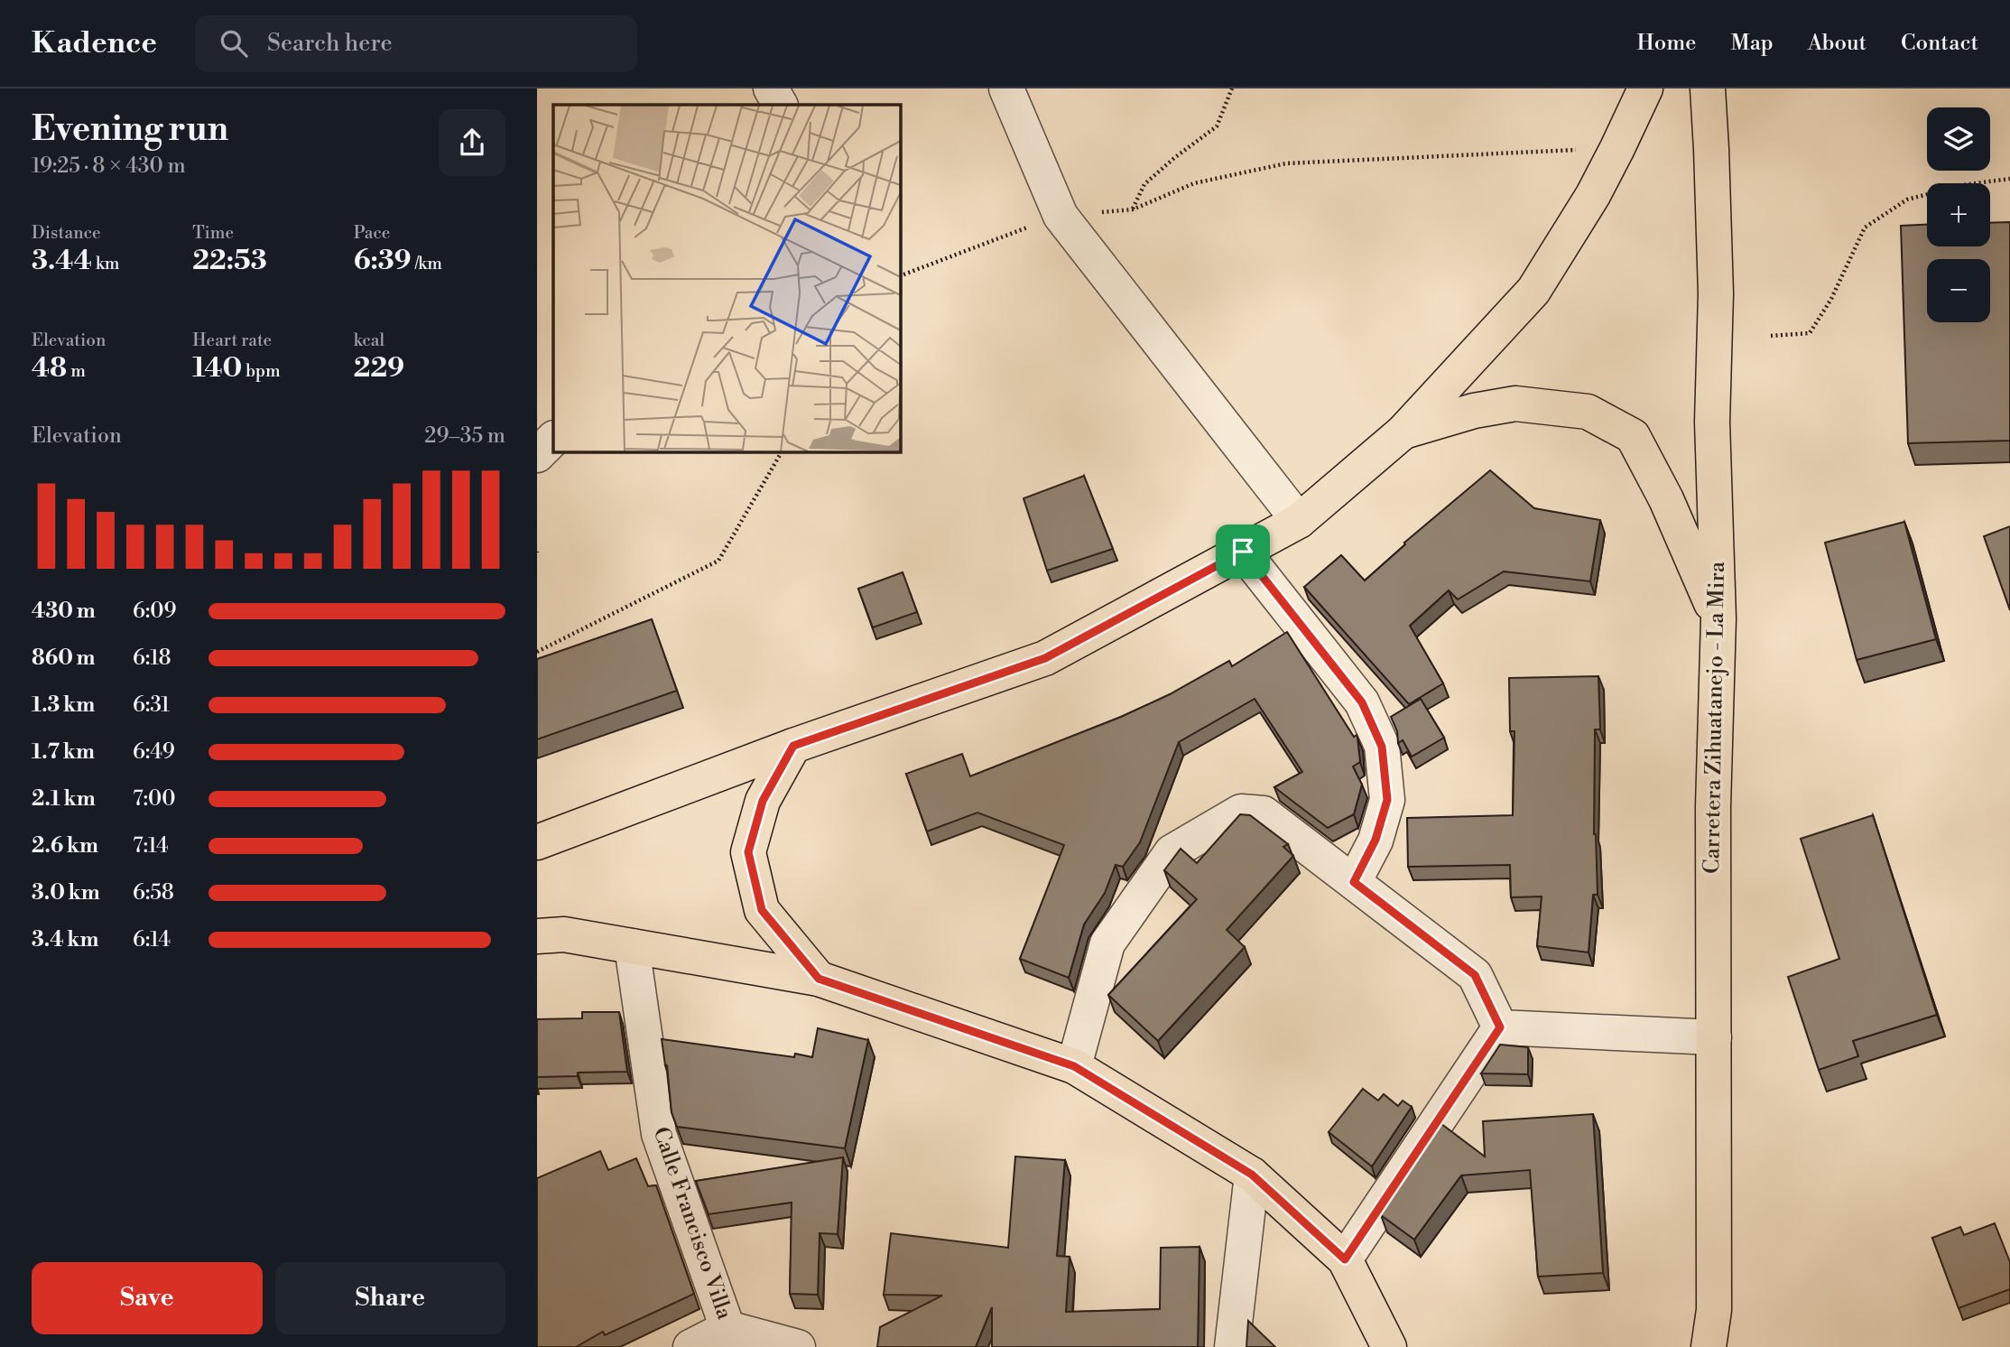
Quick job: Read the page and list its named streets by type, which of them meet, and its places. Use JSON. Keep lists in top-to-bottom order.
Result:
{
  "streets": {
    "main road": ["Carretera Zihuatanejo - La Mira"],
    "street": ["Calle Francisco Villa"]
  },
  "page": {
    "header": "Kadence",
    "search": "Search here",
    "nav": [
      "Home",
      "Map",
      "About",
      "Contact"
    ],
    "heading": ["Evening run", "19:25 · 8 × 430 m"],
    "map_buttons": ["+", "−"],
    "stats": [
      ["Distance", "3.44 km"],
      ["Time", "22:53"],
      ["Pace", "6:39 /km"],
      ["Elevation", "48 m"],
      ["Heart rate", "140 bpm"],
      ["kcal", "229"]
    ],
    "chart": ["Elevation", "29–35 m"],
    "list": [
      {
        "name": "430 m",
        "note": "6:09"
      },
      {
        "name": "860 m",
        "note": "6:18"
      },
      {
        "name": "1.3 km",
        "note": "6:31"
      },
      {
        "name": "1.7 km",
        "note": "6:49"
      },
      {
        "name": "2.1 km",
        "note": "7:00"
      },
      {
        "name": "2.6 km",
        "note": "7:14"
      },
      {
        "name": "3.0 km",
        "note": "6:58"
      },
      {
        "name": "3.4 km",
        "note": "6:14"
      }
    ],
    "buttons": ["Save", "Share"]
  }
}
